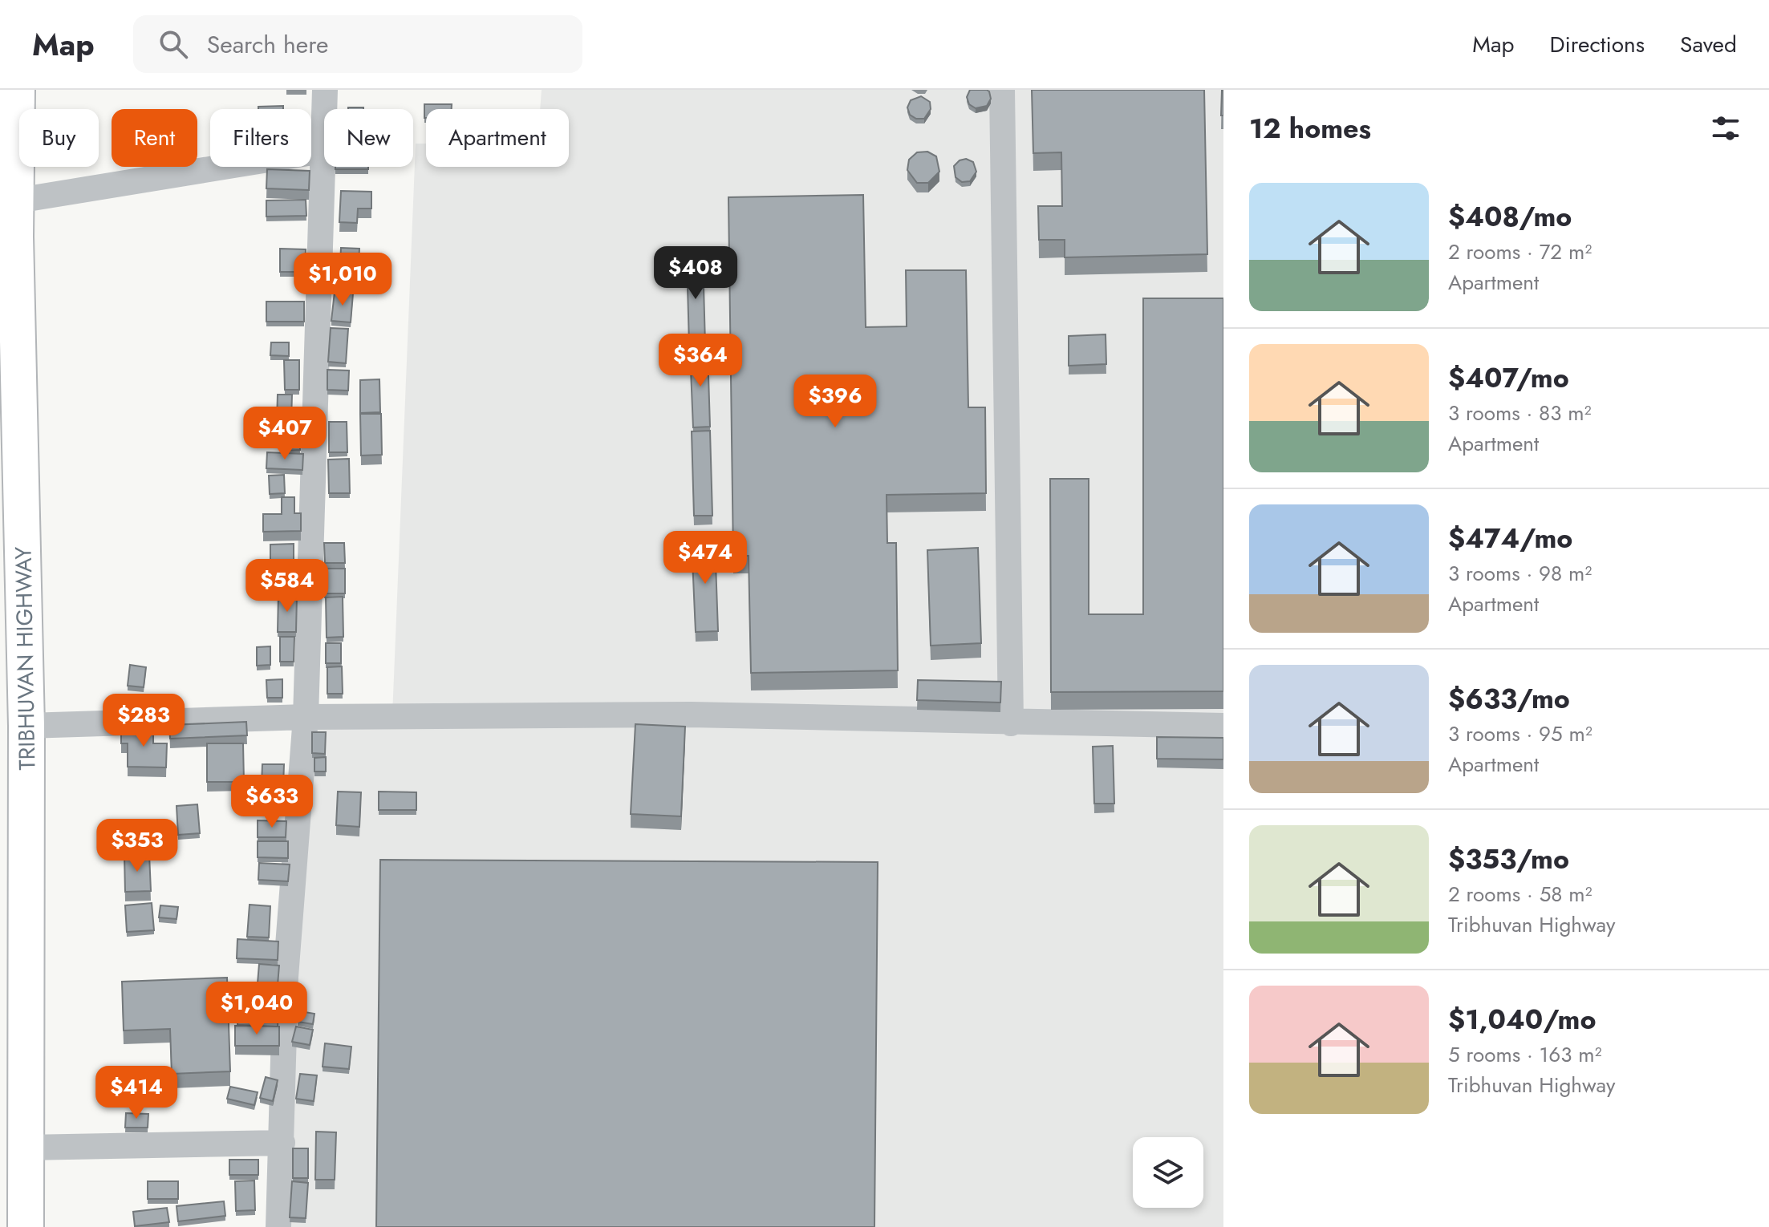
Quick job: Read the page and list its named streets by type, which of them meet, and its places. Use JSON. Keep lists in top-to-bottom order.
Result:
{
  "streets": {
    "highway": ["TRIBHUVAN HIGHWAY"]
  },
  "page": {
    "header": "Map",
    "search": "Search here",
    "nav": ["Map", "Directions", "Saved"],
    "heading": "12 homes",
    "chip": [
      "Buy",
      "Rent",
      "Filters",
      "New",
      "Apartment"
    ],
    "list": [
      {
        "name": "$408/mo",
        "note": "2 rooms · 72 m² · Apartment"
      },
      {
        "name": "$407/mo",
        "note": "3 rooms · 83 m² · Apartment"
      },
      {
        "name": "$474/mo",
        "note": "3 rooms · 98 m² · Apartment"
      },
      {
        "name": "$633/mo",
        "note": "3 rooms · 95 m² · Apartment"
      },
      {
        "name": "$353/mo",
        "note": "2 rooms · 58 m² · Tribhuvan Highway"
      },
      {
        "name": "$1,040/mo",
        "note": "5 rooms · 163 m² · Tribhuvan Highway"
      }
    ],
    "price": [
      "$408",
      "$1,010",
      "$364",
      "$396",
      "$407",
      "$474",
      "$584",
      "$283",
      "$633",
      "$353",
      "$1,040",
      "$414"
    ]
  }
}
